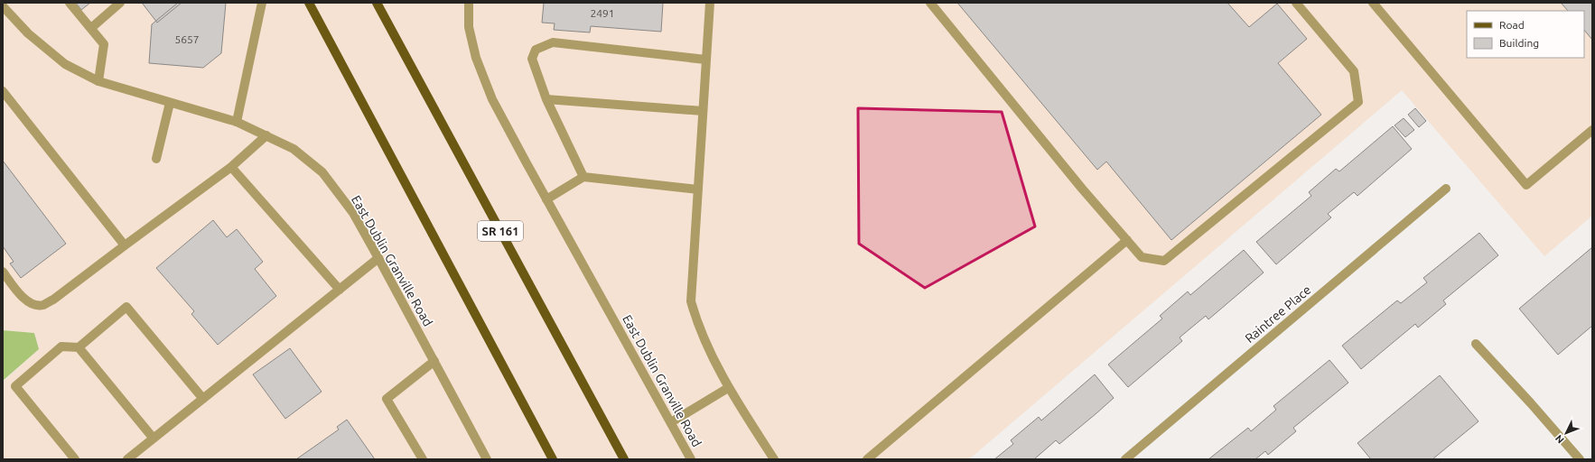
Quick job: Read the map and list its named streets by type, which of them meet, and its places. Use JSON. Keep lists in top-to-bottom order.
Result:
{
  "streets": {
    "main road": ["SR 161"],
    "street": ["East Dublin Granville Road", "Raintree Place"]
  },
  "house_numbers": ["2491", "5657"],
  "legend": ["Road", "Building"],
  "north": "bottom left"
}
